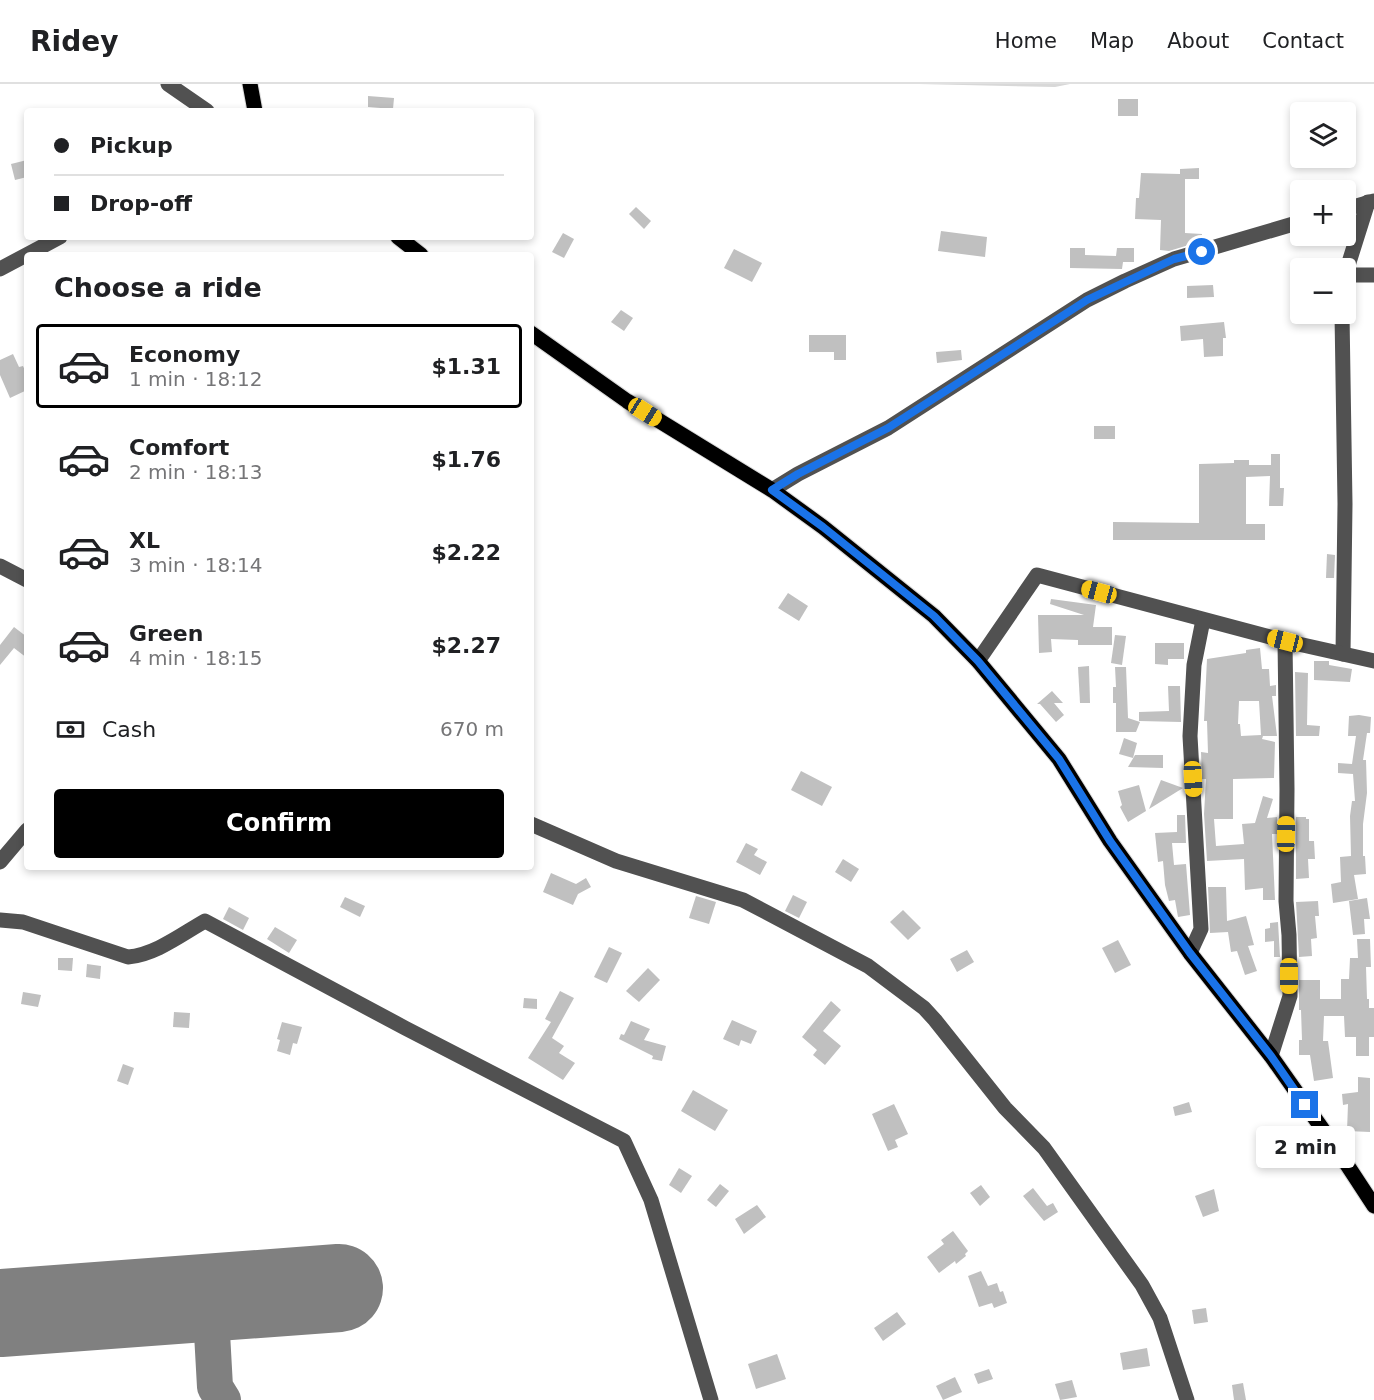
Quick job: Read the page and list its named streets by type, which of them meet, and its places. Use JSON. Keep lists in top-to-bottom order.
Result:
{
  "page": {
    "header": "Ridey",
    "nav": [
      "Home",
      "Map",
      "About",
      "Contact"
    ],
    "map_buttons": ["+", "−"],
    "banner": ["Pickup", "Drop-off"],
    "heading": "Choose a ride",
    "list": [
      {
        "name": "Economy",
        "note": "1 min · 18:12",
        "value": "$1.31"
      },
      {
        "name": "Comfort",
        "note": "2 min · 18:13",
        "value": "$1.76"
      },
      {
        "name": "XL",
        "note": "3 min · 18:14",
        "value": "$2.22"
      },
      {
        "name": "Green",
        "note": "4 min · 18:15",
        "value": "$2.27"
      }
    ],
    "pay": ["Cash", "670 m"],
    "buttons": "Confirm",
    "bubble": "2 min"
  }
}
